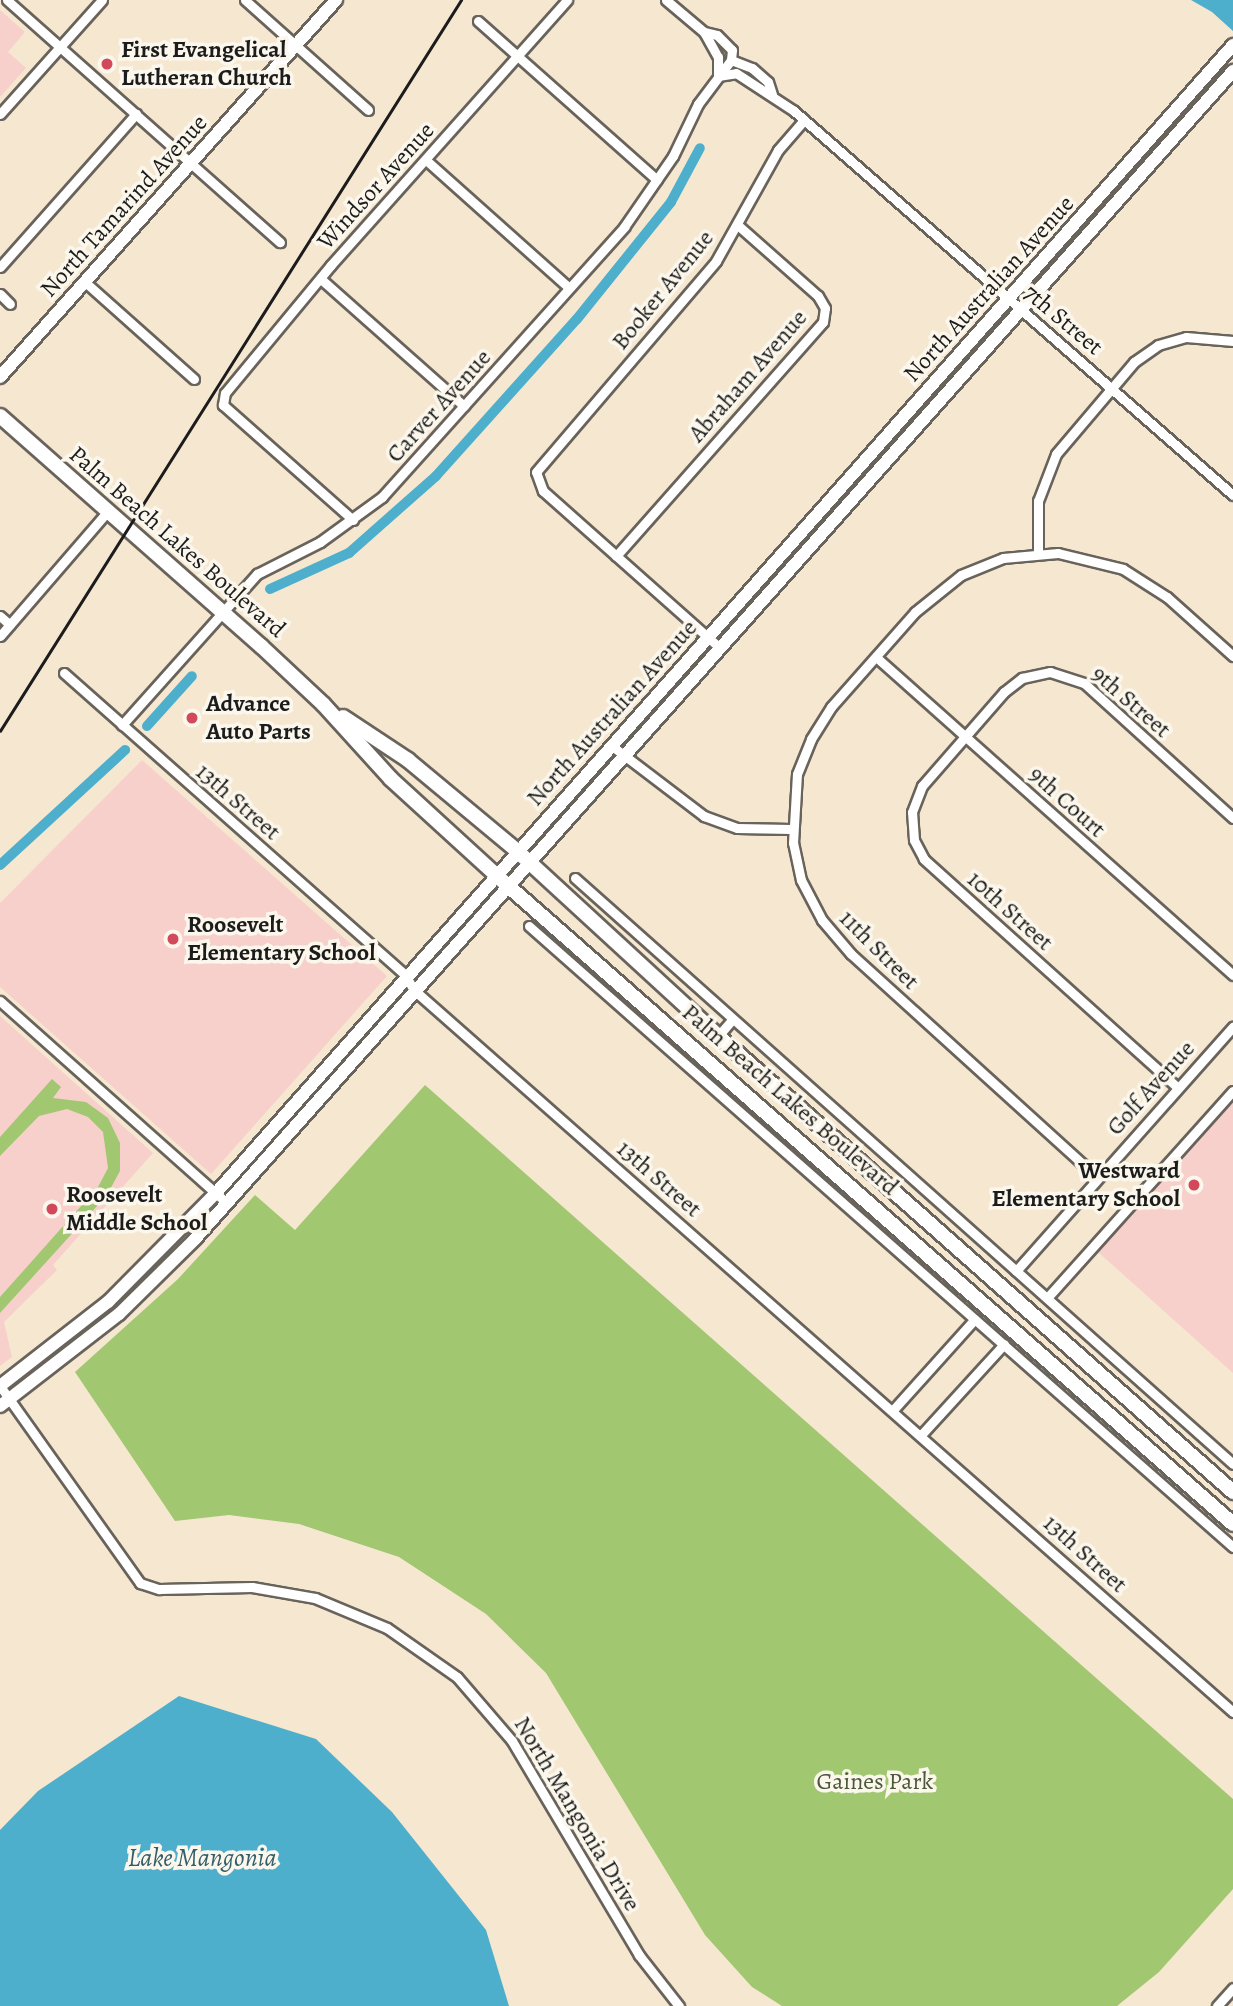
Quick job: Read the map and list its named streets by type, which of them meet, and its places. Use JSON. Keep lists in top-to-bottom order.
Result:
{
  "streets": {
    "main road": ["North Tamarind Avenue", "North Australian Avenue", "Palm Beach Lakes Boulevard"],
    "street": [
      "Windsor Avenue",
      "Booker Avenue",
      "7th Street",
      "Abraham Avenue",
      "Carver Avenue",
      "9th Street",
      "13th Street",
      "9th Court",
      "10th Street",
      "11th Street",
      "Golf Avenue",
      "North Mangonia Drive"
    ]
  },
  "crossings": [
    ["Windsor Avenue", "Carver Avenue"],
    ["North Australian Avenue", "7th Street"],
    ["North Australian Avenue", "Palm Beach Lakes Boulevard"],
    ["North Australian Avenue", "13th Street"],
    ["North Australian Avenue", "North Mangonia Drive"],
    ["Booker Avenue", "7th Street"],
    ["Booker Avenue", "Abraham Avenue"],
    ["7th Street", "Carver Avenue"],
    ["Carver Avenue", "Palm Beach Lakes Boulevard"],
    ["Carver Avenue", "13th Street"],
    ["9th Street", "9th Court"],
    ["9th Street", "10th Street"],
    ["9th Court", "10th Street"],
    ["9th Court", "11th Street"],
    ["10th Street", "Golf Avenue"],
    ["11th Street", "Golf Avenue"]
  ],
  "water": ["Lake Mangonia"],
  "parks": ["Gaines Park"],
  "places": [
    "First Evangelical Lutheran Church",
    "Advance Auto Parts",
    "Roosevelt Elementary School",
    "Westward Elementary School",
    "Roosevelt Middle School"
  ]
}
